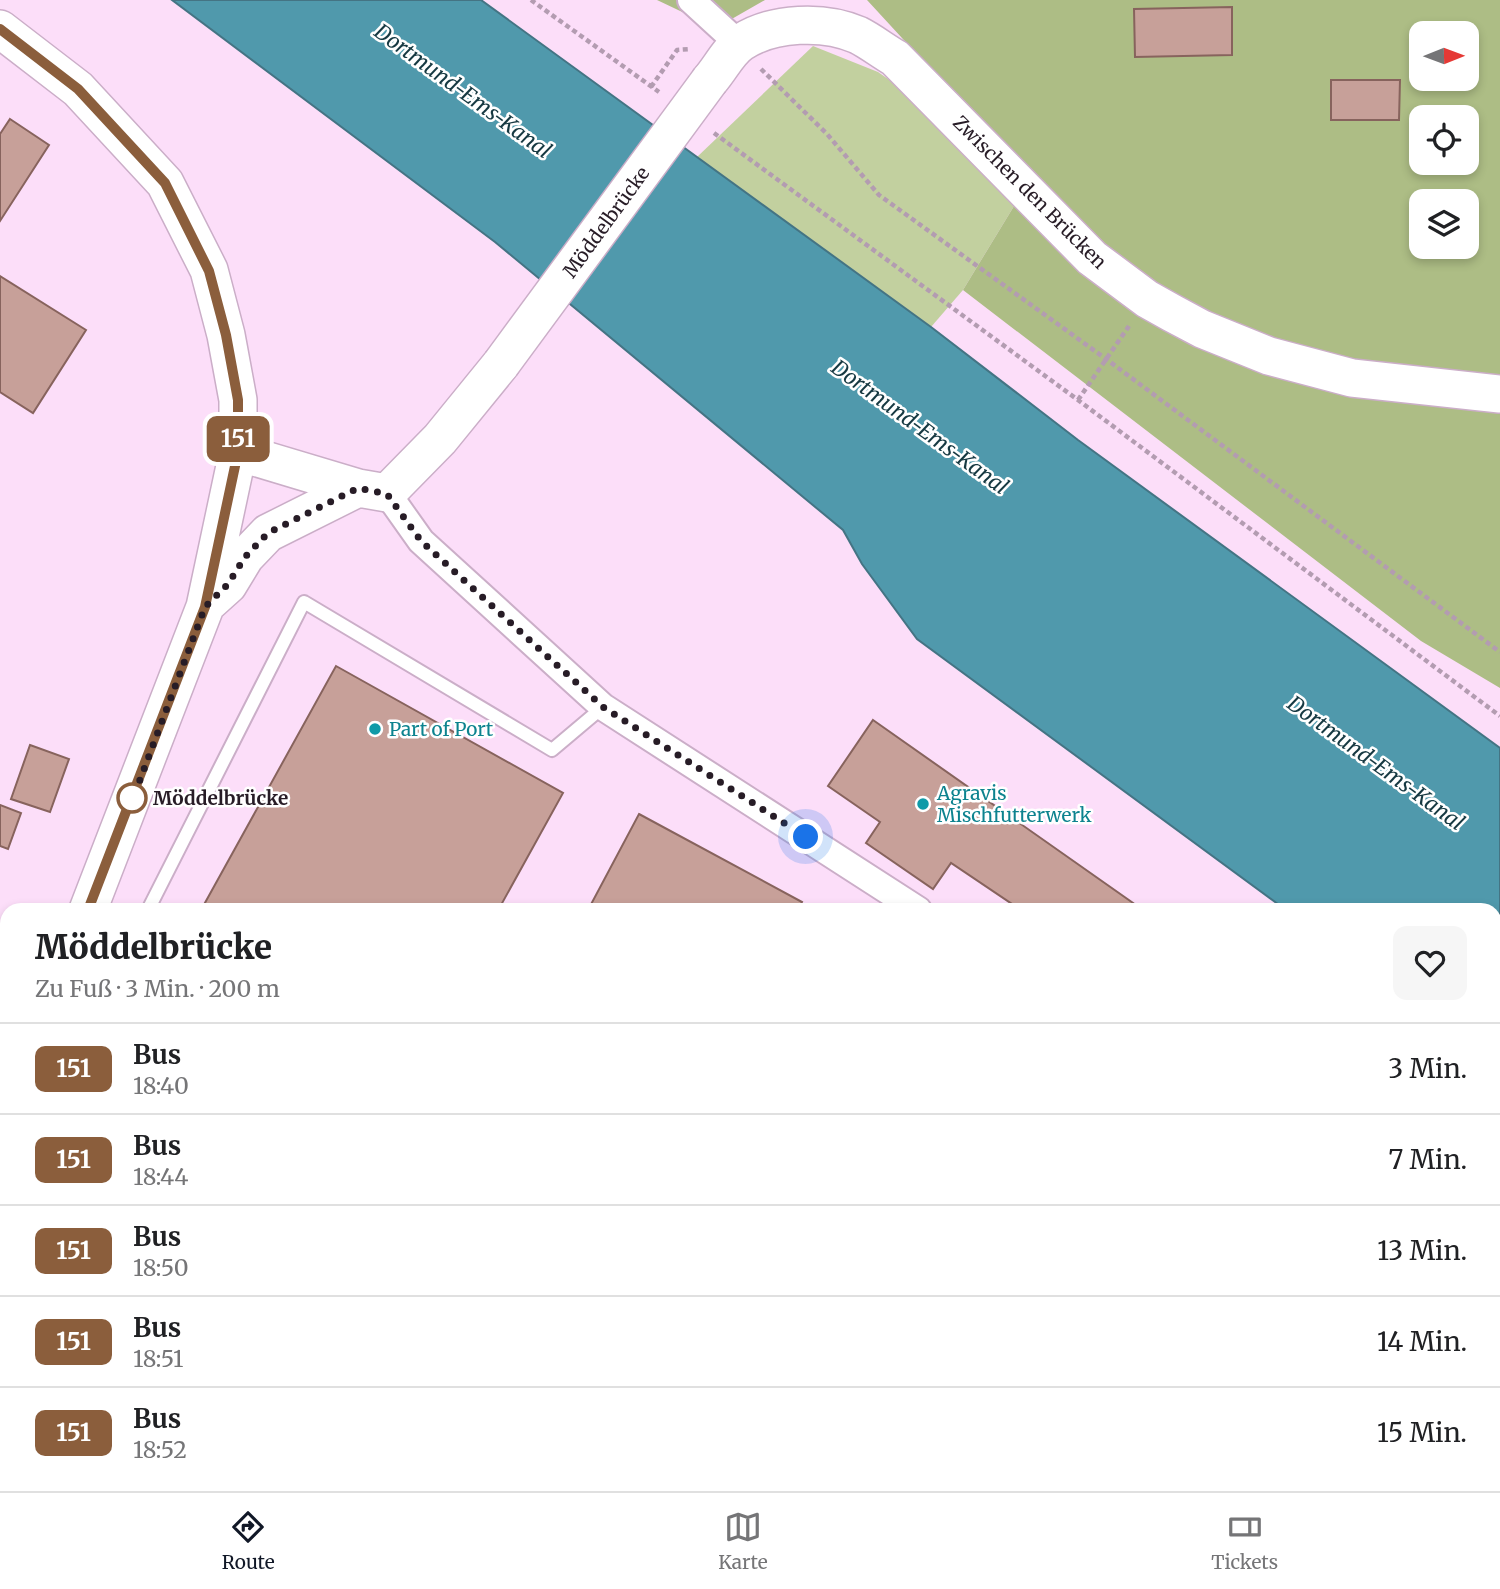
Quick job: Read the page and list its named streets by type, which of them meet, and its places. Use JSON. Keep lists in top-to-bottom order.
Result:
{
  "streets": {
    "street": ["Zwischen den Brücken", "Möddelbrücke"]
  },
  "crossings": [
    ["Zwischen den Brücken", "Möddelbrücke"]
  ],
  "water": ["Dortmund-Ems-Kanal"],
  "places": ["Part of Port", "Möddelbrücke", "Agravis Mischfutterwerk"],
  "lines": ["bus line 151"],
  "north": "right",
  "page": {
    "on_map": "151",
    "heading": ["Möddelbrücke", "Zu Fuß · 3 Min. · 200 m"],
    "list": [
      {
        "mark": "151",
        "name": "Bus",
        "note": "18:40",
        "value": "3 Min."
      },
      {
        "mark": "151",
        "name": "Bus",
        "note": "18:44",
        "value": "7 Min."
      },
      {
        "mark": "151",
        "name": "Bus",
        "note": "18:50",
        "value": "13 Min."
      },
      {
        "mark": "151",
        "name": "Bus",
        "note": "18:51",
        "value": "14 Min."
      },
      {
        "mark": "151",
        "name": "Bus",
        "note": "18:52",
        "value": "15 Min."
      }
    ],
    "tabs": ["Route", "Karte", "Tickets"]
  }
}
